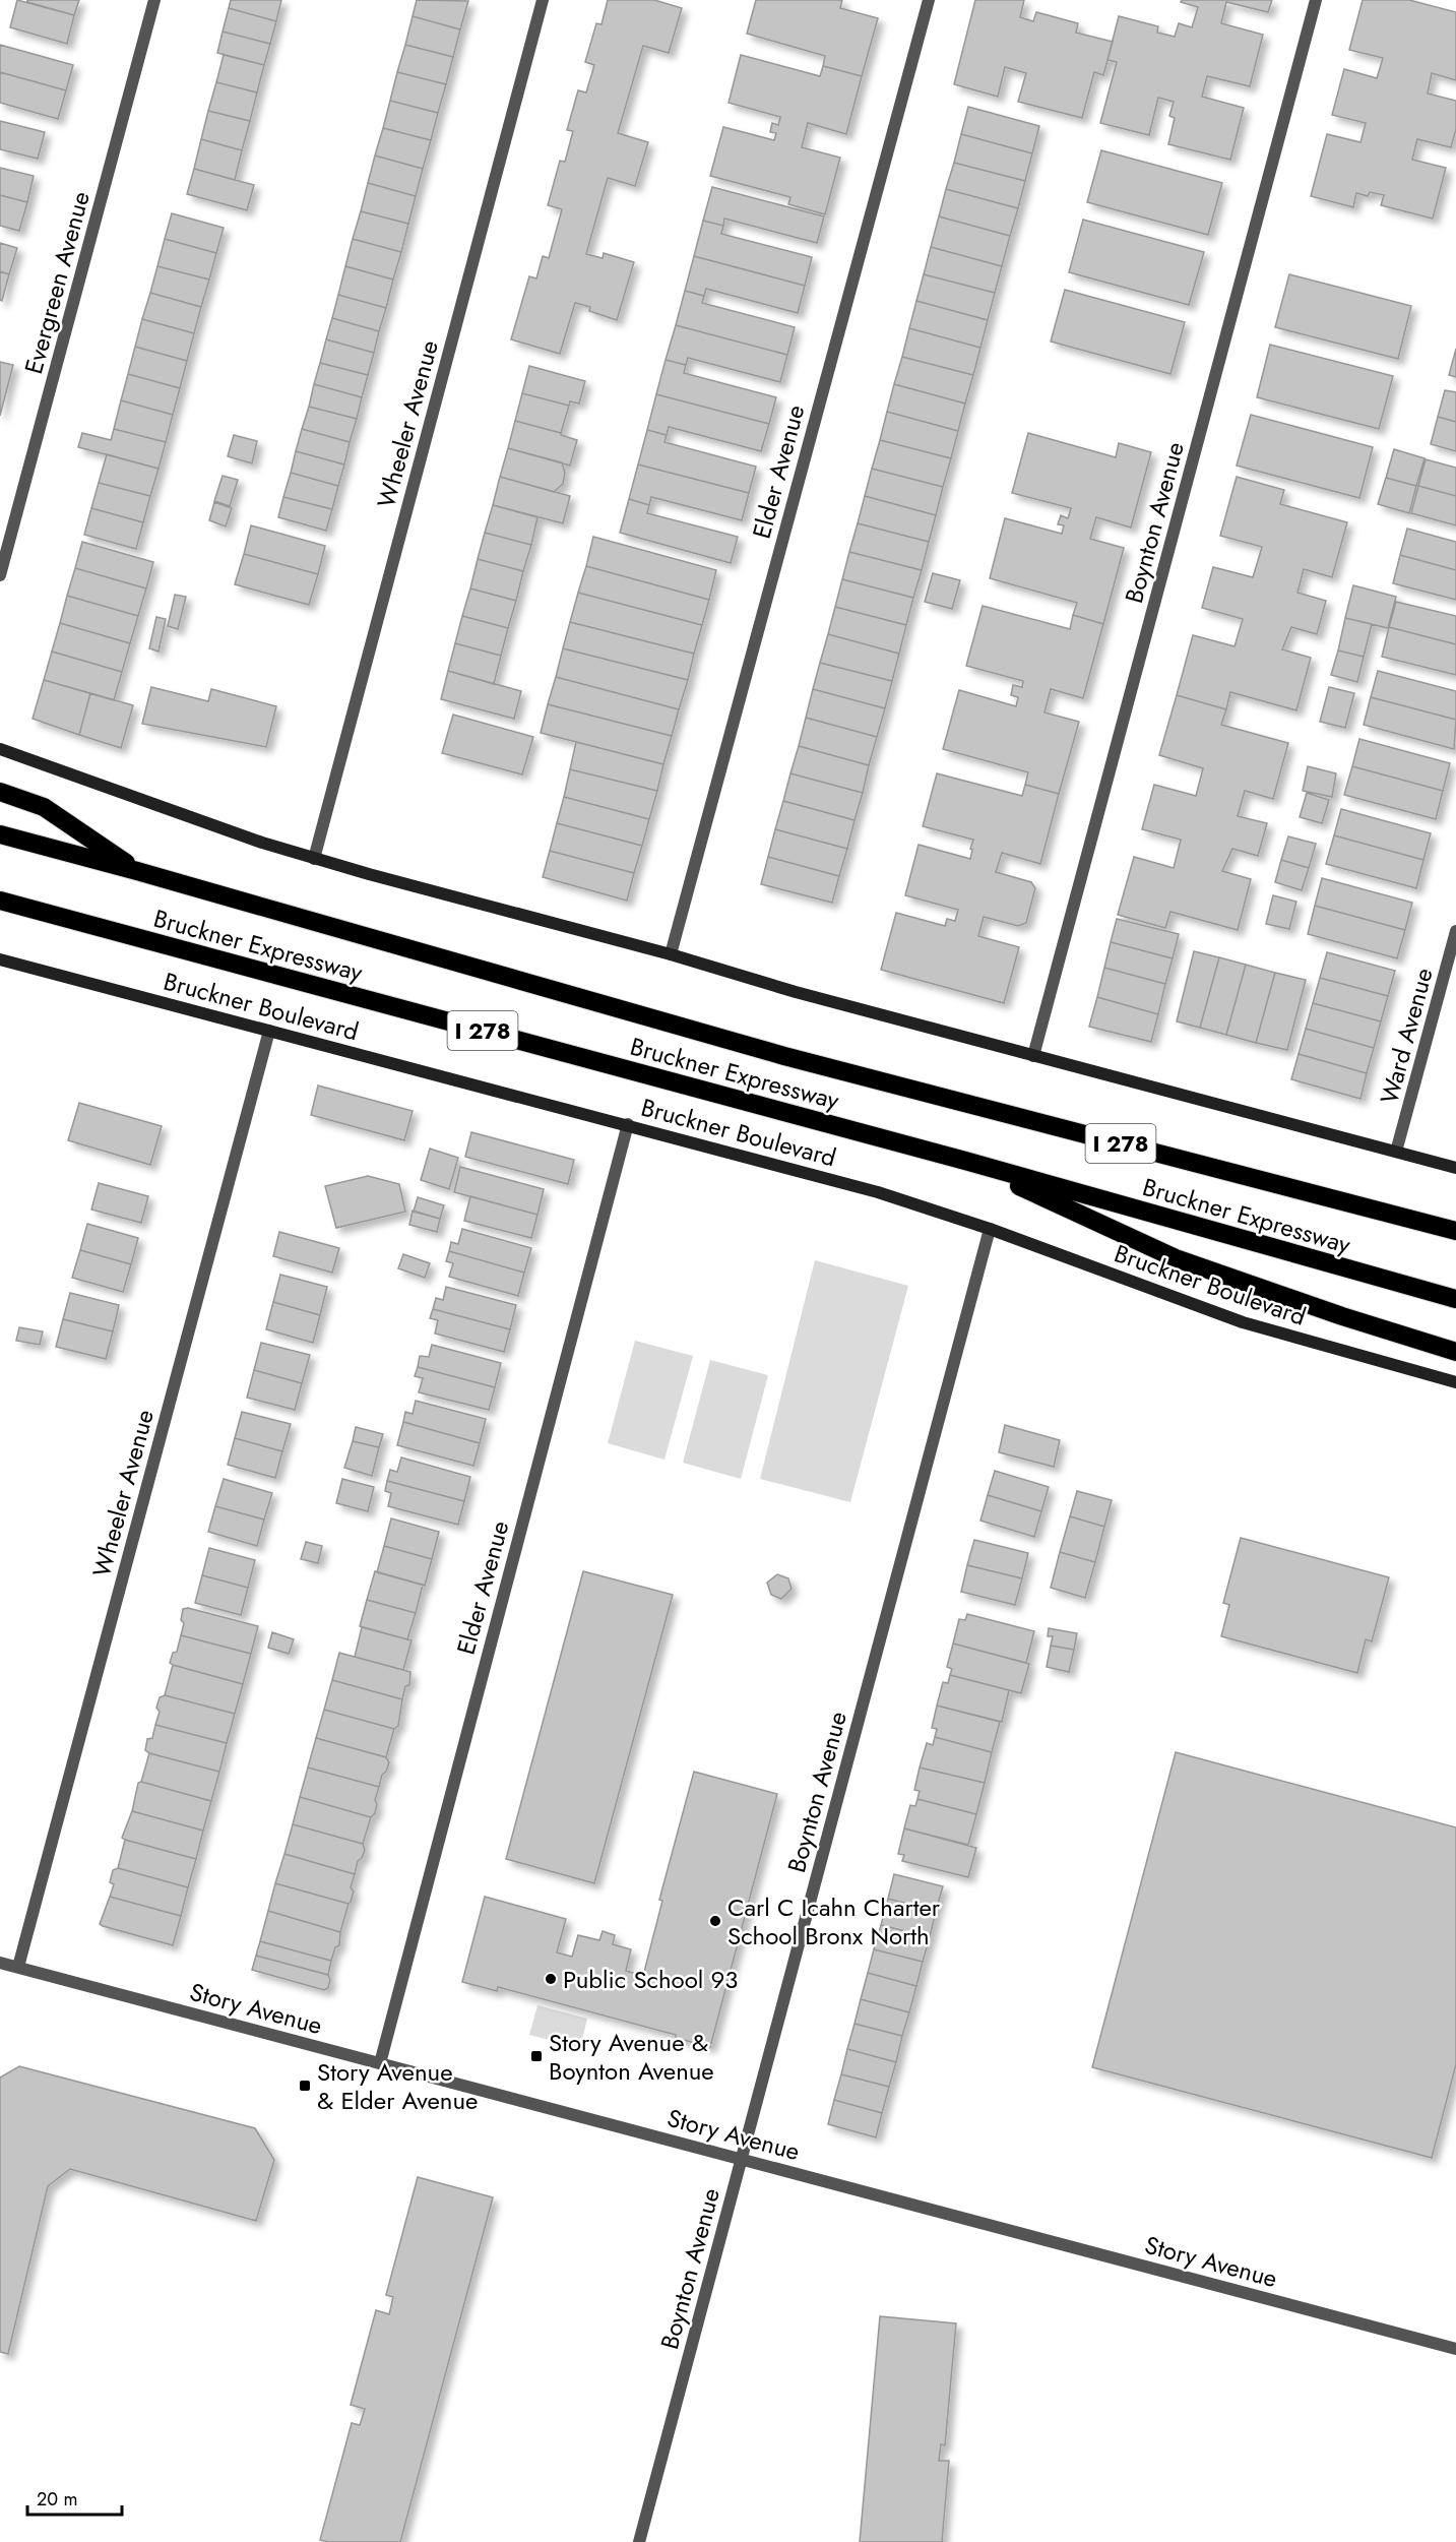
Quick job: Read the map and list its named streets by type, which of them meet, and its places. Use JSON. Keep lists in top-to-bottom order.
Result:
{
  "streets": {
    "highway": ["Bruckner Expressway", "I 278"],
    "main road": ["Bruckner Boulevard"],
    "street": [
      "Evergreen Avenue",
      "Wheeler Avenue",
      "Elder Avenue",
      "Boynton Avenue",
      "Ward Avenue",
      "Story Avenue"
    ]
  },
  "crossings": [
    ["Wheeler Avenue", "Bruckner Boulevard"],
    ["Wheeler Avenue", "Story Avenue"],
    ["Elder Avenue", "Bruckner Boulevard"],
    ["Elder Avenue", "Story Avenue"],
    ["Boynton Avenue", "Bruckner Boulevard"],
    ["Boynton Avenue", "Story Avenue"]
  ],
  "places": {
    "other": ["Carl C Icahn Charter School Bronx North", "Public School 93"],
    "transit": ["Story Avenue & Boynton Avenue", "Story Avenue & Elder Avenue"]
  },
  "scale_bar": "20 m"
}
